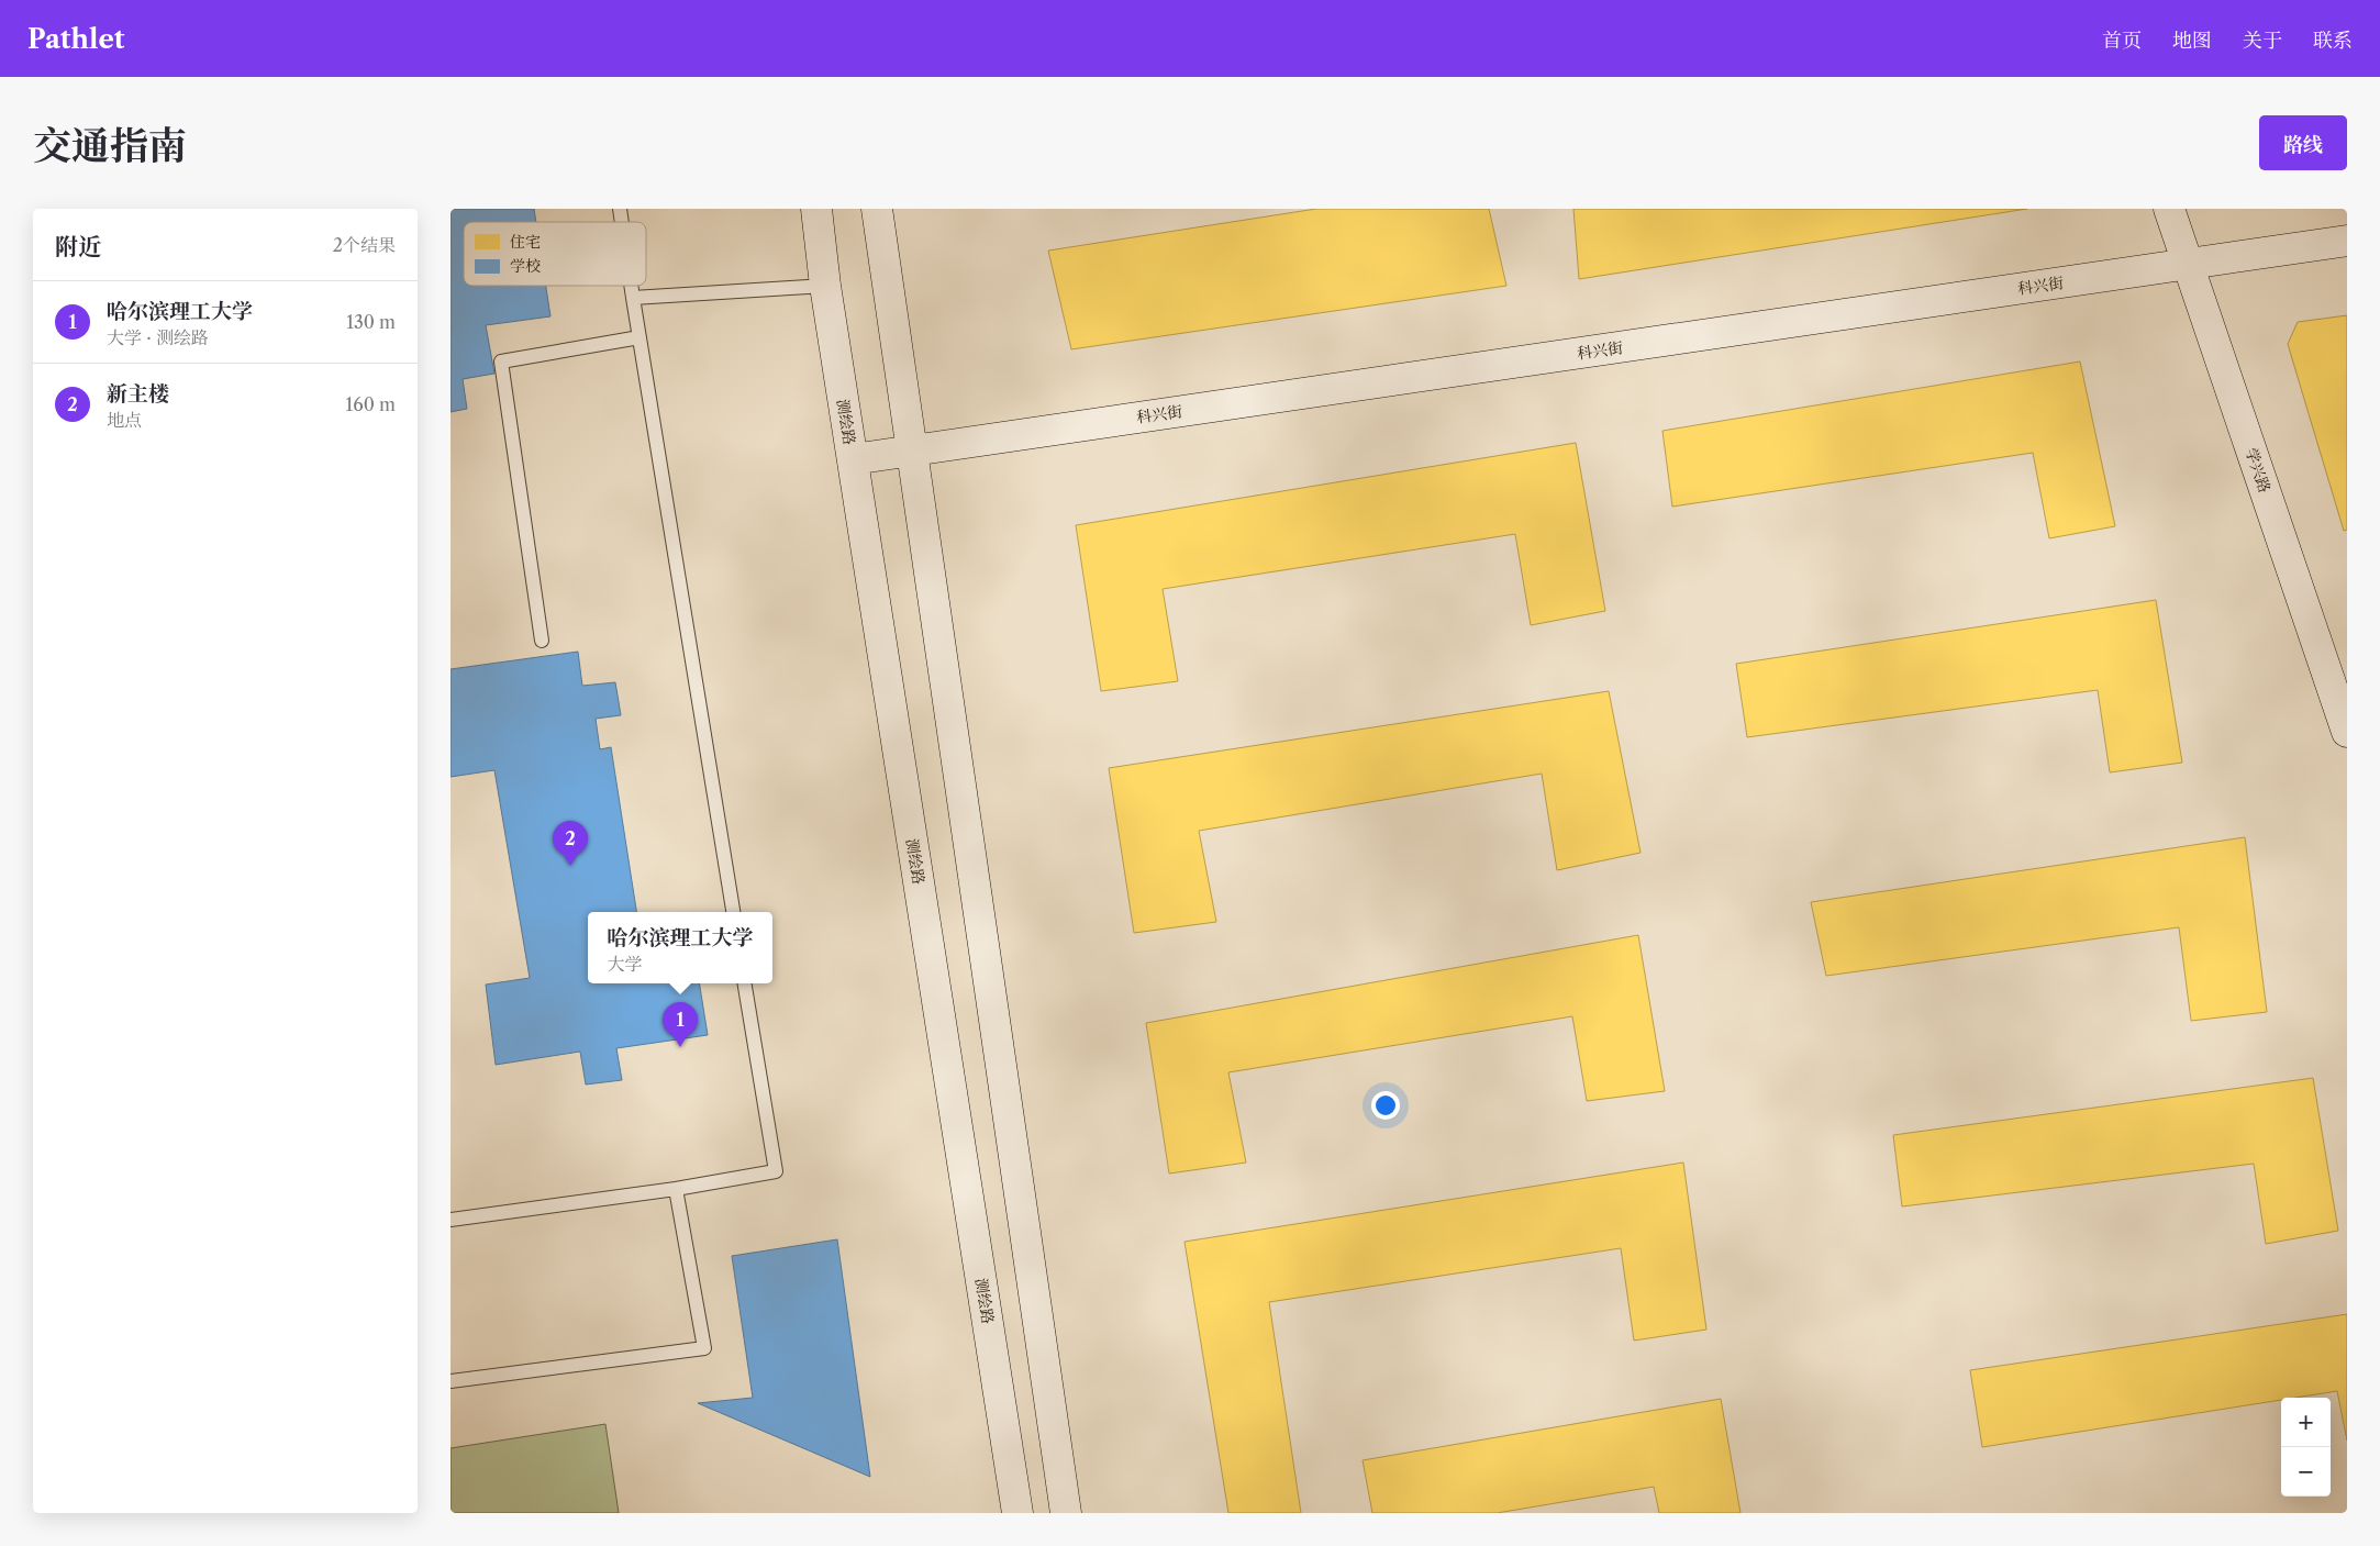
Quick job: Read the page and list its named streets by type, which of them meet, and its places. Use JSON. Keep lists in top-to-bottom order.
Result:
{
  "streets": {
    "main road": ["科兴街", "测绘路", "学兴路"]
  },
  "crossings": [
    ["科兴街", "测绘路"],
    ["科兴街", "学兴路"]
  ],
  "legend": ["住宅", "学校"],
  "page": {
    "header": "Pathlet",
    "nav": [
      "首页",
      "地图",
      "关于",
      "联系"
    ],
    "title": "交通指南",
    "buttons": "路线",
    "heading": ["附近", "2个结果"],
    "list": [
      {
        "mark": "1",
        "name": "哈尔滨理工大学",
        "note": "大学 · 测绘路",
        "value": "130 m"
      },
      {
        "mark": "2",
        "name": "新主楼",
        "note": "地点",
        "value": "160 m"
      }
    ],
    "pins": ["2", "1"],
    "popup": ["哈尔滨理工大学", "大学"],
    "map_buttons": ["+", "−"]
  }
}
